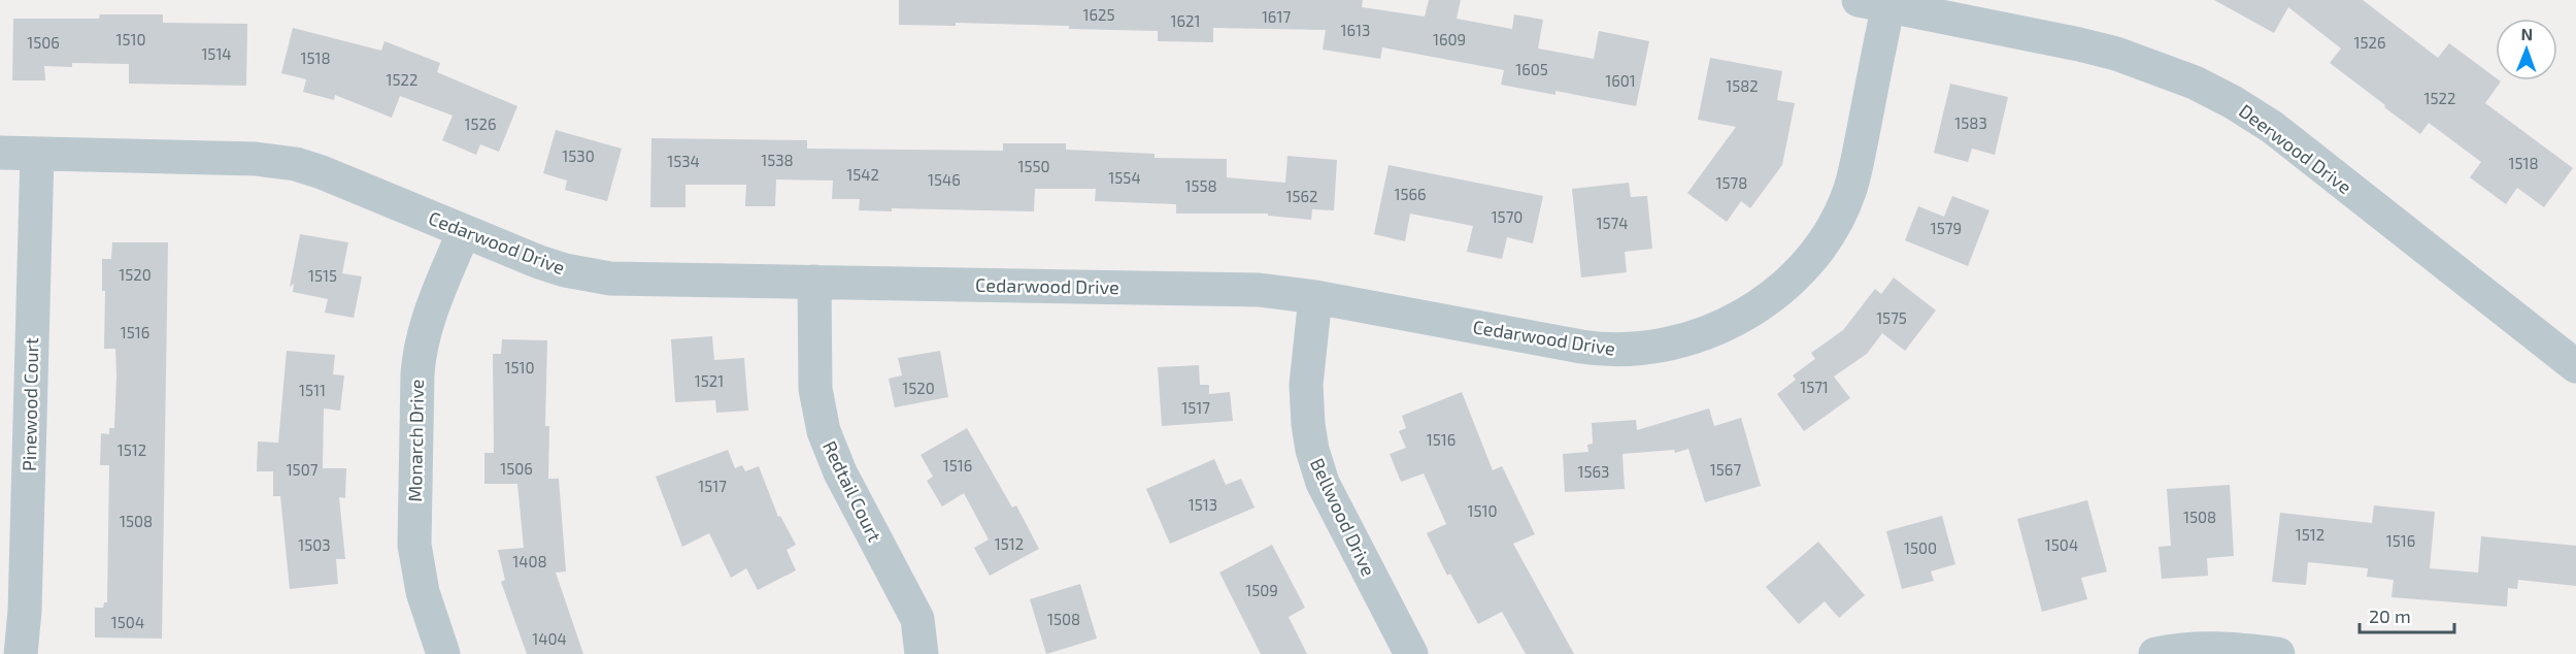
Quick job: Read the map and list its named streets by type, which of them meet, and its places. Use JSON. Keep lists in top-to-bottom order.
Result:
{
  "streets": {
    "street": [
      "Deerwood Drive",
      "Cedarwood Drive",
      "Pinewood Court",
      "Monarch Drive",
      "Redtail Court",
      "Bellwood Drive"
    ]
  },
  "crossings": [
    ["Deerwood Drive", "Cedarwood Drive"],
    ["Cedarwood Drive", "Pinewood Court"],
    ["Cedarwood Drive", "Monarch Drive"],
    ["Cedarwood Drive", "Redtail Court"],
    ["Cedarwood Drive", "Bellwood Drive"]
  ],
  "house_numbers": [
    "1625",
    "1617",
    "1621",
    "1613",
    "1510",
    "1609",
    "1506",
    "1526",
    "1514",
    "1518",
    "1605",
    "1522",
    "1601",
    "1582",
    "1522",
    "1583",
    "1526",
    "1530",
    "1538",
    "1534",
    "1518",
    "1550",
    "1542",
    "1554",
    "1546",
    "1578",
    "1558",
    "1566",
    "1562",
    "1570",
    "1574",
    "1579",
    "1520",
    "1515",
    "1575",
    "1516",
    "1510",
    "1521",
    "1571",
    "1520",
    "1511",
    "1517",
    "1516",
    "1512",
    "1516",
    "1506",
    "1507",
    "1567",
    "1563",
    "1517",
    "1513",
    "1510",
    "1508",
    "1508",
    "1512",
    "1516",
    "1512",
    "1503",
    "1504",
    "1500",
    "1408",
    "1509",
    "1508",
    "1504",
    "1404"
  ],
  "scale_bar": "20 m",
  "north": "top"
}
